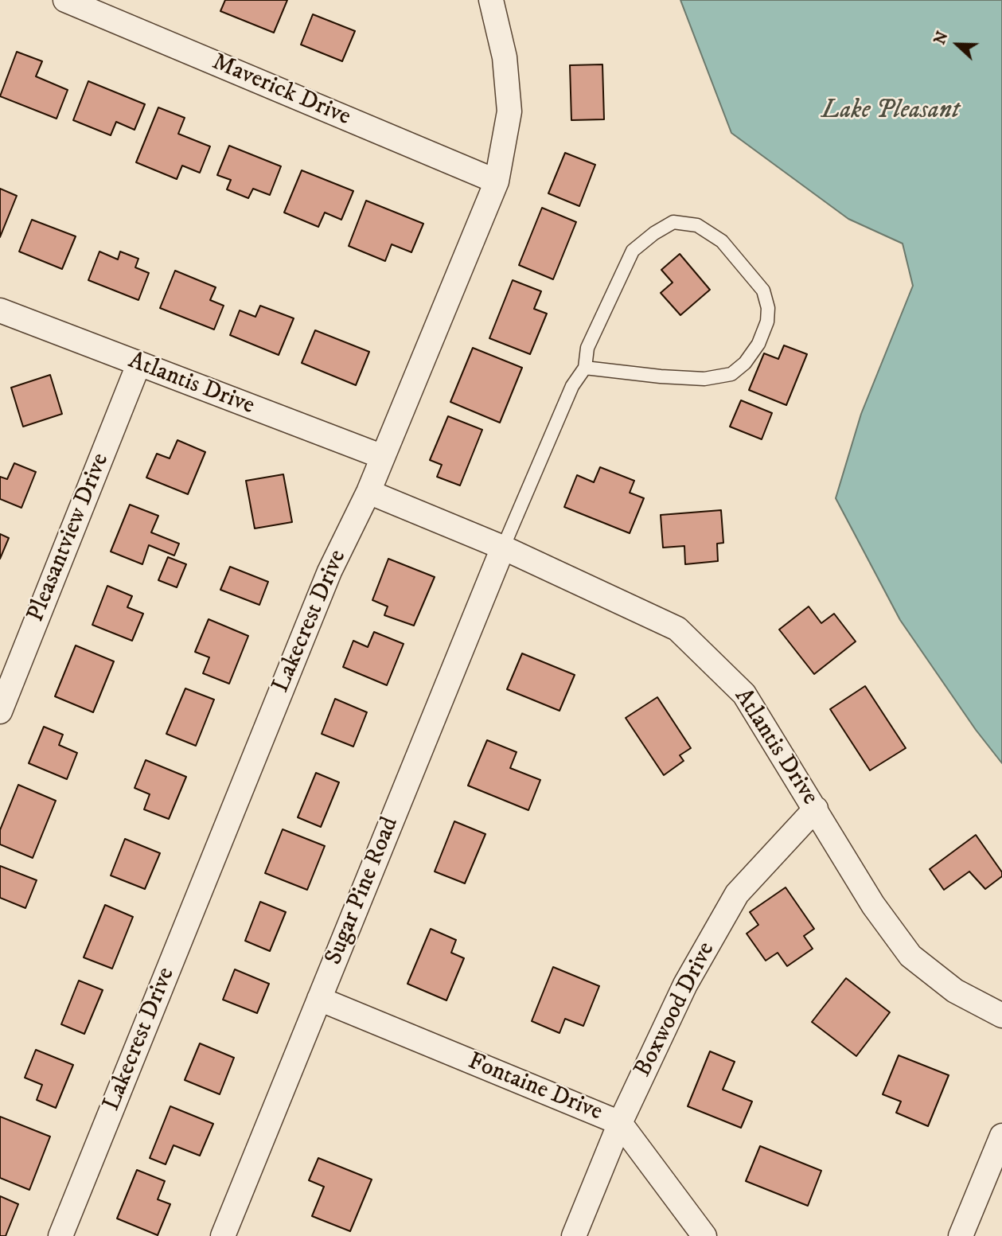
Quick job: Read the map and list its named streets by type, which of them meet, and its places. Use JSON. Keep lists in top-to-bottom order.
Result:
{
  "streets": {
    "street": [
      "Maverick Drive",
      "Atlantis Drive",
      "Pleasantview Drive",
      "Lakecrest Drive",
      "Sugar Pine Road",
      "Boxwood Drive",
      "Fontaine Drive"
    ]
  },
  "crossings": [
    ["Maverick Drive", "Lakecrest Drive"],
    ["Atlantis Drive", "Pleasantview Drive"],
    ["Atlantis Drive", "Lakecrest Drive"],
    ["Atlantis Drive", "Sugar Pine Road"],
    ["Atlantis Drive", "Boxwood Drive"],
    ["Sugar Pine Road", "Fontaine Drive"],
    ["Boxwood Drive", "Fontaine Drive"]
  ],
  "water": ["Lake Pleasant"],
  "north": "left"
}
